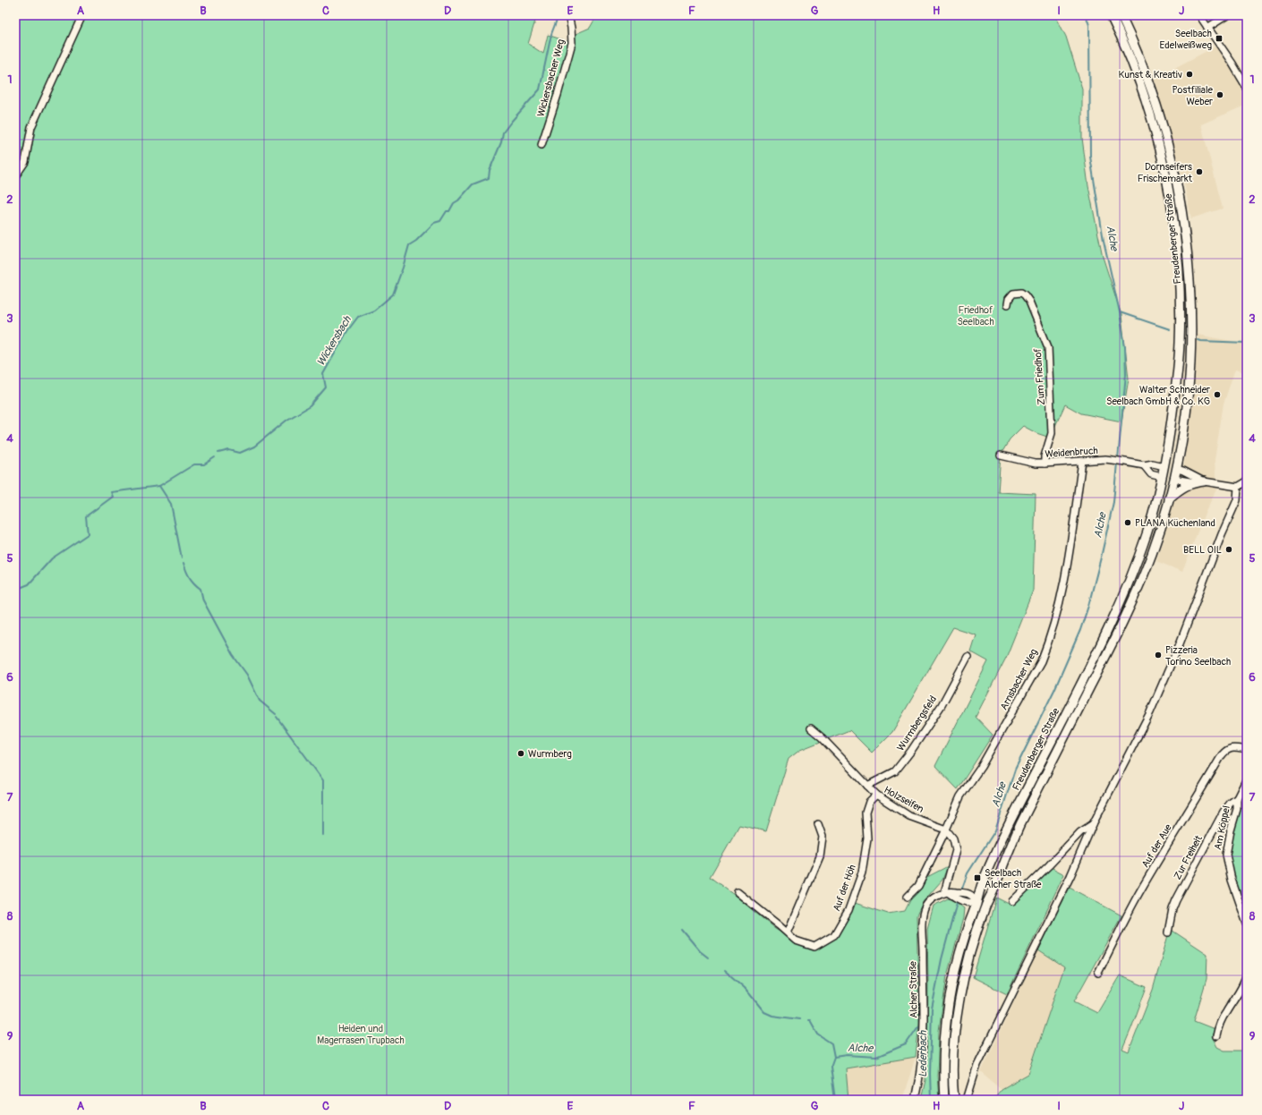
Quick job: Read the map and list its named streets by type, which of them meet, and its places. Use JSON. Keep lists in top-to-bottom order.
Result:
{
  "streets": {
    "main road": ["Freudenberger Straße"],
    "street": [
      "Wickersbacher Weg",
      "Zum Friedhof",
      "Weidenbruch",
      "Arnsbacher Weg",
      "Wurmbergsfeld",
      "Holzseifen",
      "Am Köppel",
      "Auf der Aue",
      "Zur Freiheit",
      "Auf der Höh",
      "Alcher Straße"
    ]
  },
  "crossings": [
    ["Freudenberger Straße", "Weidenbruch"],
    ["Zum Friedhof", "Weidenbruch"],
    ["Weidenbruch", "Arnsbacher Weg"],
    ["Arnsbacher Weg", "Holzseifen"],
    ["Wurmbergsfeld", "Holzseifen"],
    ["Holzseifen", "Auf der Höh"],
    ["Am Köppel", "Zur Freiheit"]
  ],
  "water": ["Alche", "Wickersbach", "Lederbach"],
  "parks": ["Friedhof Seelbach", "Heiden und Magerrasen Trupbach"],
  "places": {
    "transit": ["Seelbach Edelweißweg", "Seelbach Alcher Straße"],
    "other": [
      "Kunst & Kreativ",
      "Postfiliale Weber",
      "Dornseifers Frischemarkt",
      "Walter Schneider Seelbach GmbH & Co. KG",
      "PLANA Küchenland",
      "BELL OIL",
      "Pizzeria Torino Seelbach",
      "Wurmberg"
    ]
  },
  "grid": {
    "columns": [
      "A",
      "B",
      "C",
      "D",
      "E",
      "F",
      "G",
      "H",
      "I",
      "J"
    ],
    "rows": [
      "1",
      "2",
      "3",
      "4",
      "5",
      "6",
      "7",
      "8",
      "9"
    ]
  }
}
